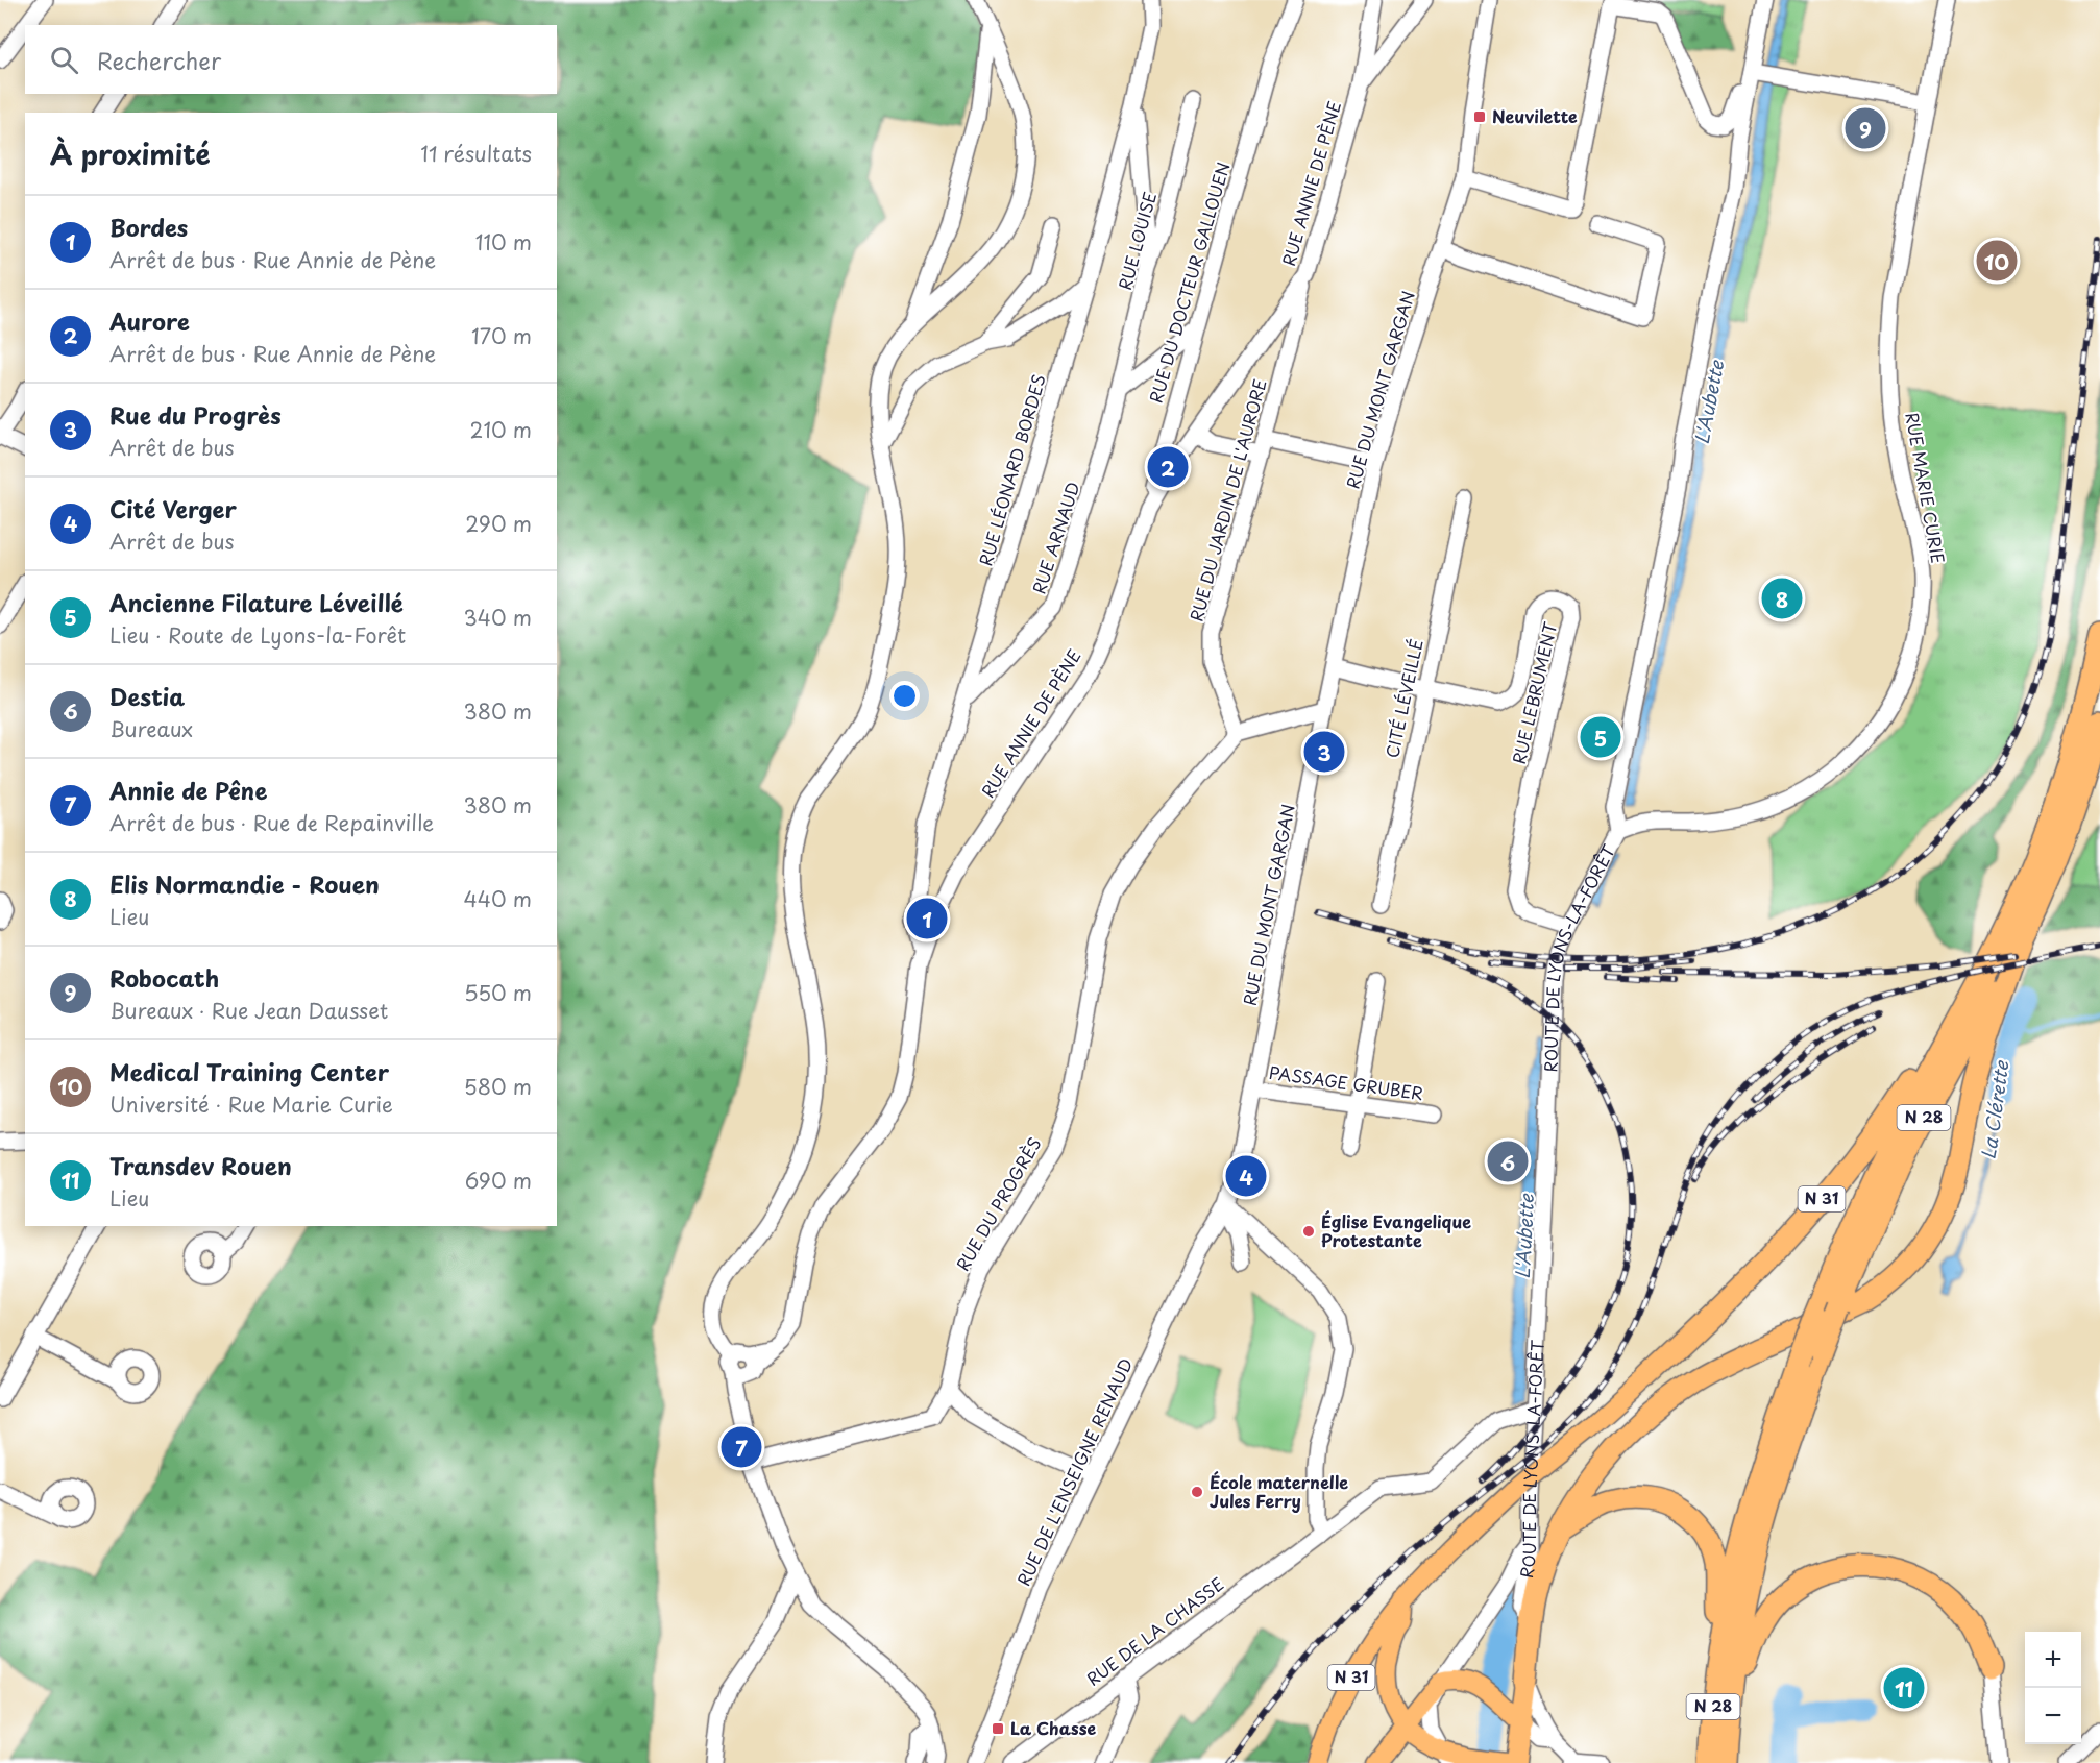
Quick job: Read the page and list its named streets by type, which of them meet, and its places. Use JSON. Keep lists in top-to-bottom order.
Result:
{
  "streets": {
    "highway": ["N 28", "N 31"],
    "street": [
      "RUE ANNIE DE PÈNE",
      "RUE LOUISE",
      "RUE DU DOCTEUR GALLOUEN",
      "RUE DU MONT GARGAN",
      "RUE LÉONARD BORDES",
      "RUE MARIE CURIE",
      "RUE DU JARDIN DE L'AURORE",
      "RUE ARNAUD",
      "RUE LEBRUMENT",
      "CITÉ LÉVEILLÉ",
      "ROUTE DE LYONS-LA-FORÊT",
      "PASSAGE GRUBER",
      "RUE DU PROGRÈS",
      "RUE DE L'ENSEIGNE RENAUD",
      "RUE DE LA CHASSE"
    ]
  },
  "crossings": [
    ["RUE ANNIE DE PÈNE", "RUE DU DOCTEUR GALLOUEN"],
    ["RUE ANNIE DE PÈNE", "RUE LÉONARD BORDES"],
    ["RUE ANNIE DE PÈNE", "RUE DU JARDIN DE L'AURORE"],
    ["RUE LOUISE", "RUE ARNAUD"],
    ["RUE DU MONT GARGAN", "RUE LEBRUMENT"],
    ["RUE DU MONT GARGAN", "ROUTE DE LYONS-LA-FORÊT"],
    ["RUE DU MONT GARGAN", "PASSAGE GRUBER"],
    ["RUE DU MONT GARGAN", "RUE DE L'ENSEIGNE RENAUD"],
    ["RUE LÉONARD BORDES", "RUE ARNAUD"],
    ["RUE MARIE CURIE", "ROUTE DE LYONS-LA-FORÊT"],
    ["RUE DU JARDIN DE L'AURORE", "RUE DU PROGRÈS"],
    ["RUE LEBRUMENT", "CITÉ LÉVEILLÉ"],
    ["RUE LEBRUMENT", "ROUTE DE LYONS-LA-FORÊT"],
    ["N 28", "N 31"]
  ],
  "water": ["L'Aubette", "La Clérette"],
  "places": {
    "transit": ["Neuvilette", "La Chasse"],
    "other": ["Église Evangelique Protestante", "École maternelle Jules Ferry"]
  },
  "page": {
    "search": "Rechercher",
    "pins": [
      "9",
      "10",
      "2",
      "8",
      "5",
      "3",
      "1",
      "6",
      "4",
      "7",
      "11"
    ],
    "heading": ["À proximité", "11 résultats"],
    "list": [
      {
        "mark": "1",
        "name": "Bordes",
        "note": "Arrêt de bus · Rue Annie de Pène",
        "value": "110 m"
      },
      {
        "mark": "2",
        "name": "Aurore",
        "note": "Arrêt de bus · Rue Annie de Pène",
        "value": "170 m"
      },
      {
        "mark": "3",
        "name": "Rue du Progrès",
        "note": "Arrêt de bus",
        "value": "210 m"
      },
      {
        "mark": "4",
        "name": "Cité Verger",
        "note": "Arrêt de bus",
        "value": "290 m"
      },
      {
        "mark": "5",
        "name": "Ancienne Filature Léveillé",
        "note": "Lieu · Route de Lyons-la-Forêt",
        "value": "340 m"
      },
      {
        "mark": "6",
        "name": "Destia",
        "note": "Bureaux",
        "value": "380 m"
      },
      {
        "mark": "7",
        "name": "Annie de Pêne",
        "note": "Arrêt de bus · Rue de Repainville",
        "value": "380 m"
      },
      {
        "mark": "8",
        "name": "Elis Normandie - Rouen",
        "note": "Lieu",
        "value": "440 m"
      },
      {
        "mark": "9",
        "name": "Robocath",
        "note": "Bureaux · Rue Jean Dausset",
        "value": "550 m"
      },
      {
        "mark": "10",
        "name": "Medical Training Center",
        "note": "Université · Rue Marie Curie",
        "value": "580 m"
      },
      {
        "mark": "11",
        "name": "Transdev Rouen",
        "note": "Lieu",
        "value": "690 m"
      }
    ],
    "map_buttons": ["+", "−"]
  }
}
